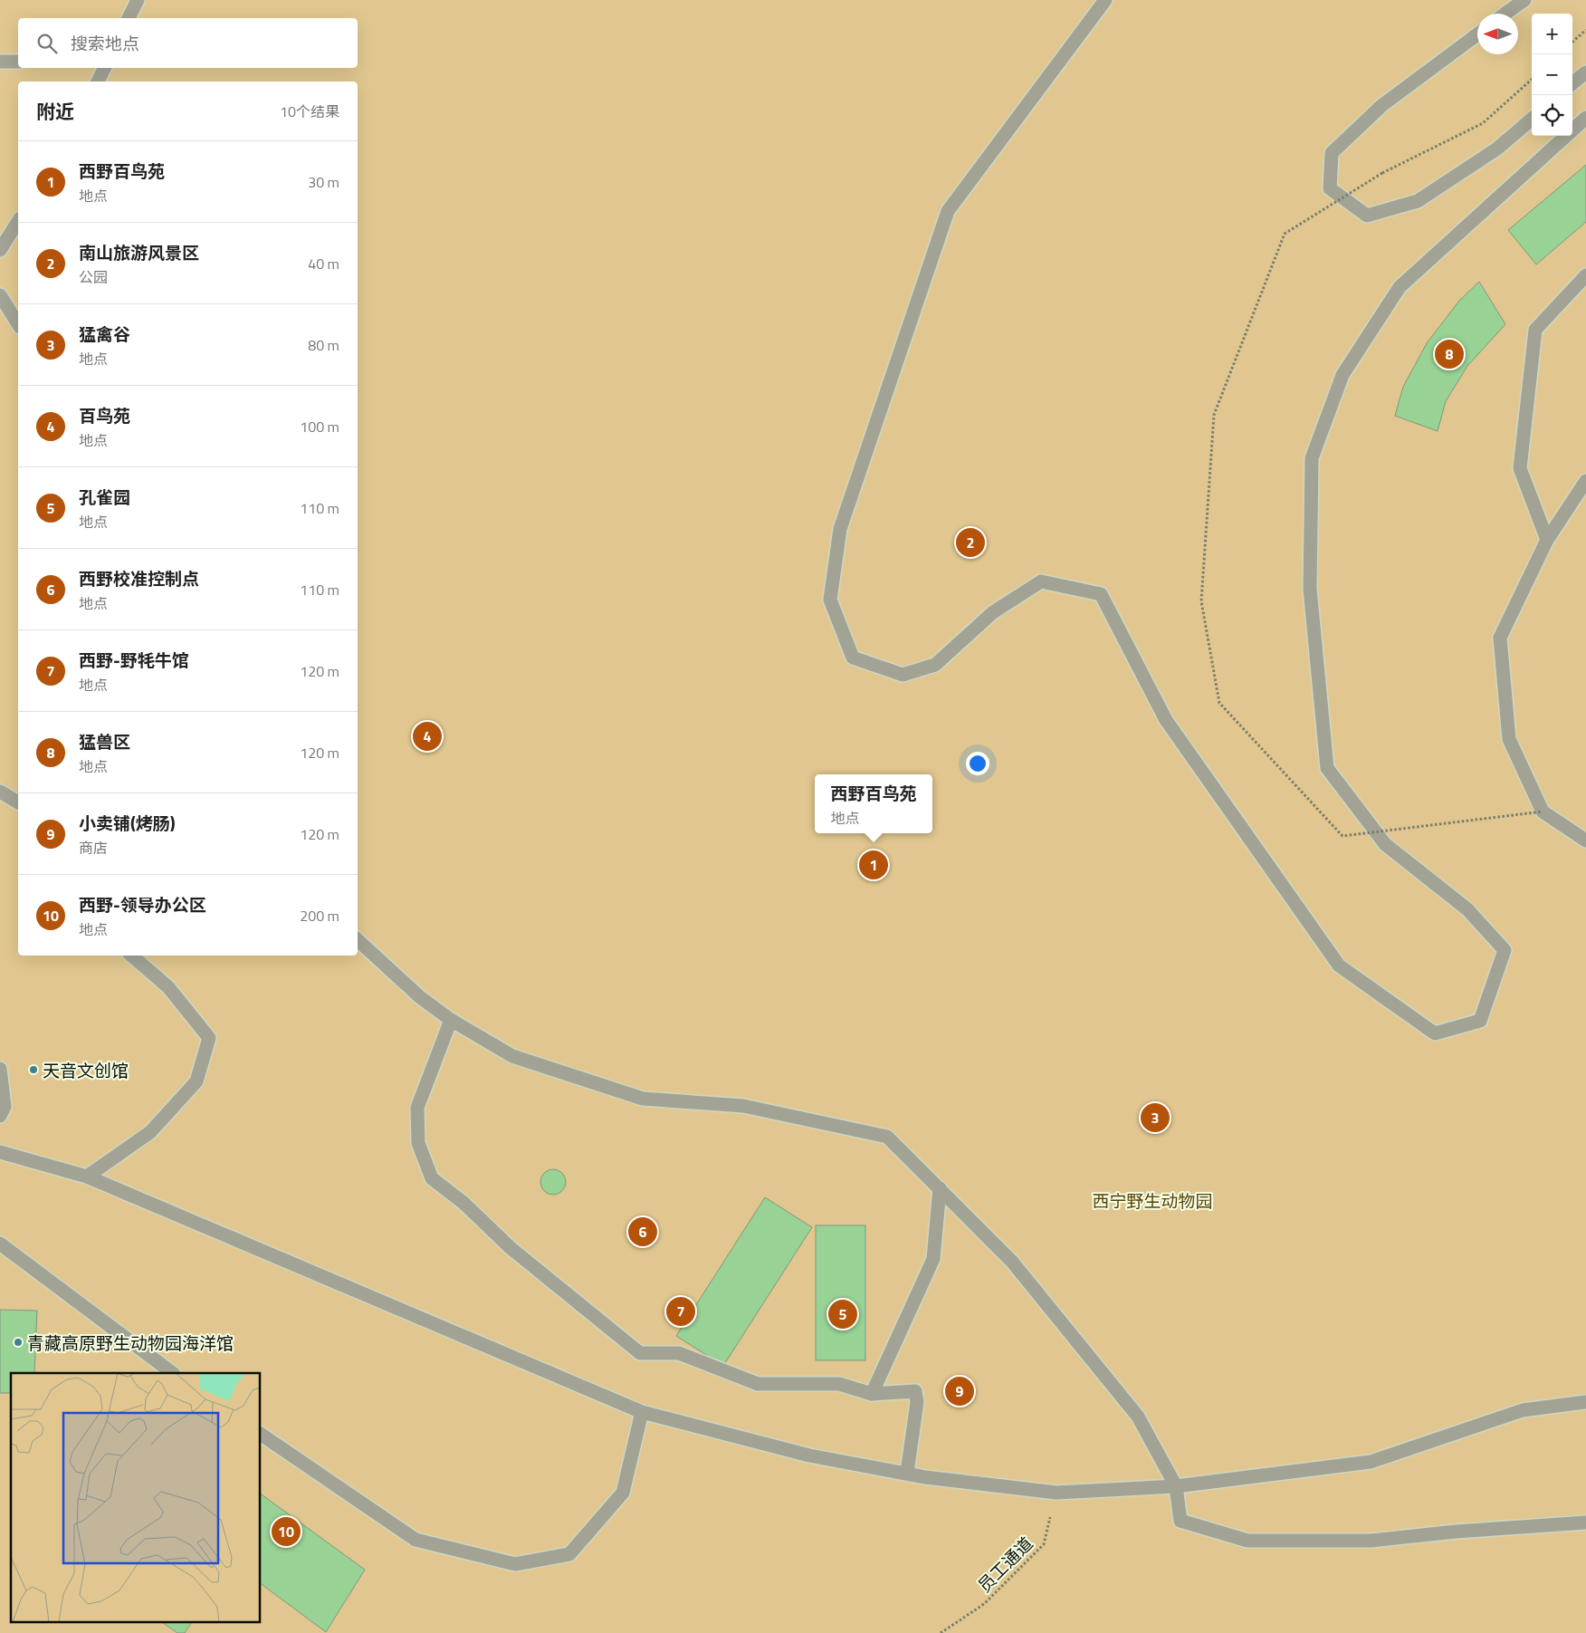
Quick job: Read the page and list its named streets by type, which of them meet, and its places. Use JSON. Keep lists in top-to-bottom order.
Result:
{
  "streets": {
    "path": ["员工通道"]
  },
  "parks": ["西宁野生动物园"],
  "places": ["天音文创馆", "青藏高原野生动物园海洋馆"],
  "north": "left",
  "page": {
    "map_buttons": ["+", "−"],
    "search": "搜索地点",
    "heading": ["附近", "10个结果"],
    "list": [
      {
        "mark": "1",
        "name": "西野百鸟苑",
        "note": "地点",
        "value": "30 m"
      },
      {
        "mark": "2",
        "name": "南山旅游风景区",
        "note": "公园",
        "value": "40 m"
      },
      {
        "mark": "3",
        "name": "猛禽谷",
        "note": "地点",
        "value": "80 m"
      },
      {
        "mark": "4",
        "name": "百鸟苑",
        "note": "地点",
        "value": "100 m"
      },
      {
        "mark": "5",
        "name": "孔雀园",
        "note": "地点",
        "value": "110 m"
      },
      {
        "mark": "6",
        "name": "西野校准控制点",
        "note": "地点",
        "value": "110 m"
      },
      {
        "mark": "7",
        "name": "西野-野牦牛馆",
        "note": "地点",
        "value": "120 m"
      },
      {
        "mark": "8",
        "name": "猛兽区",
        "note": "地点",
        "value": "120 m"
      },
      {
        "mark": "9",
        "name": "小卖铺(烤肠)",
        "note": "商店",
        "value": "120 m"
      },
      {
        "mark": "10",
        "name": "西野-领导办公区",
        "note": "地点",
        "value": "200 m"
      }
    ],
    "pins": [
      "8",
      "2",
      "4",
      "1",
      "3",
      "6",
      "7",
      "5",
      "9",
      "10"
    ],
    "popup": ["西野百鸟苑", "地点"]
  }
}
